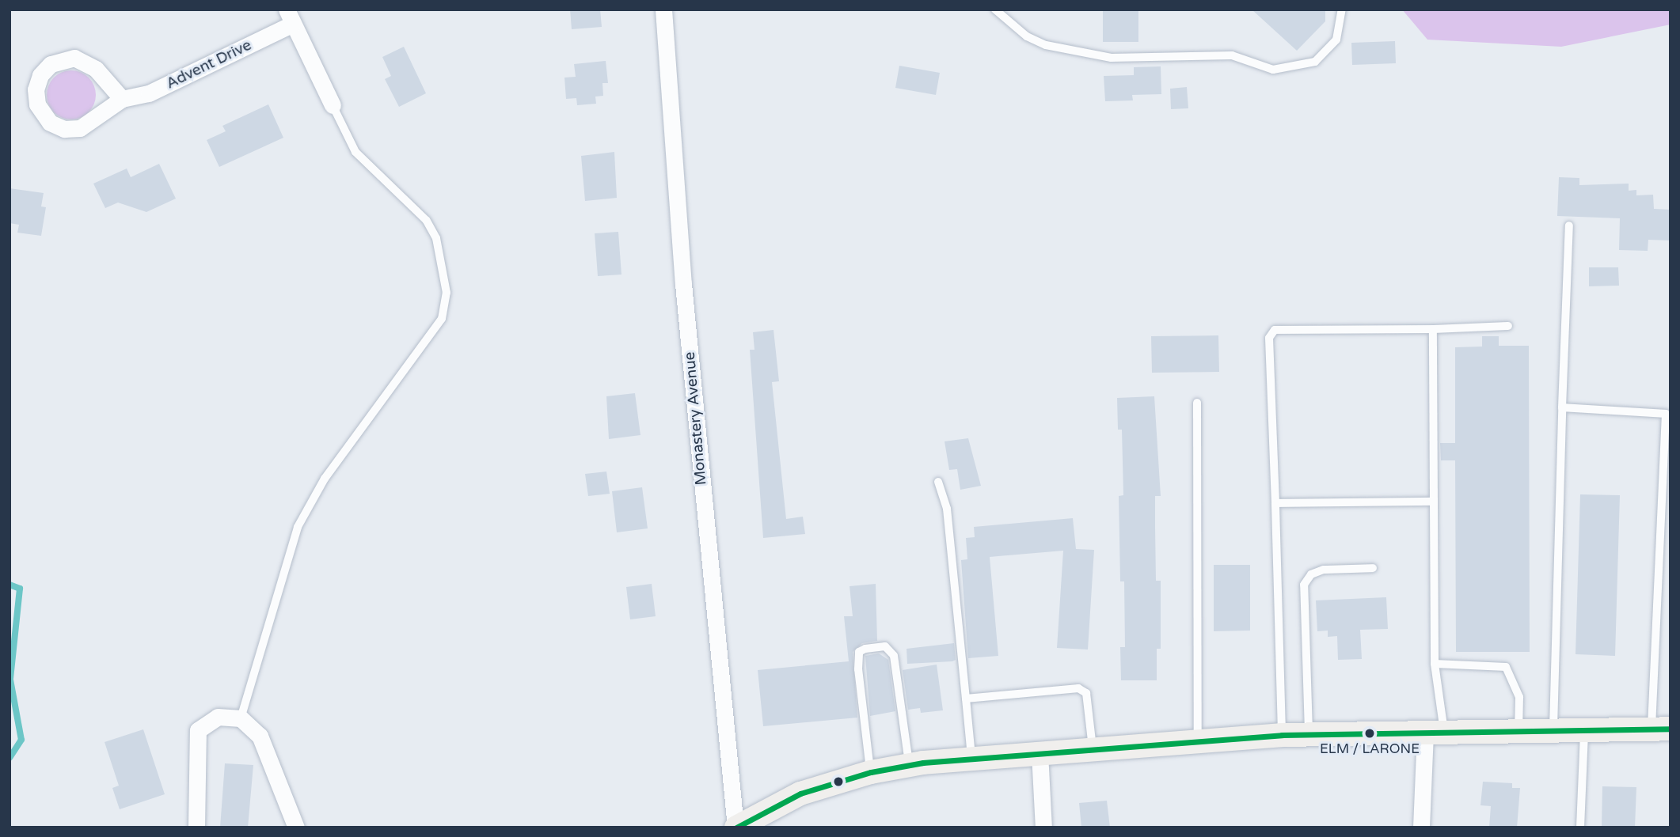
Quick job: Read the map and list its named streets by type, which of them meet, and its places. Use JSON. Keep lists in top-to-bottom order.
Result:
{
  "streets": {
    "street": ["Advent Drive", "Monastery Avenue"]
  },
  "places": ["ELM / LARONE"]
}
